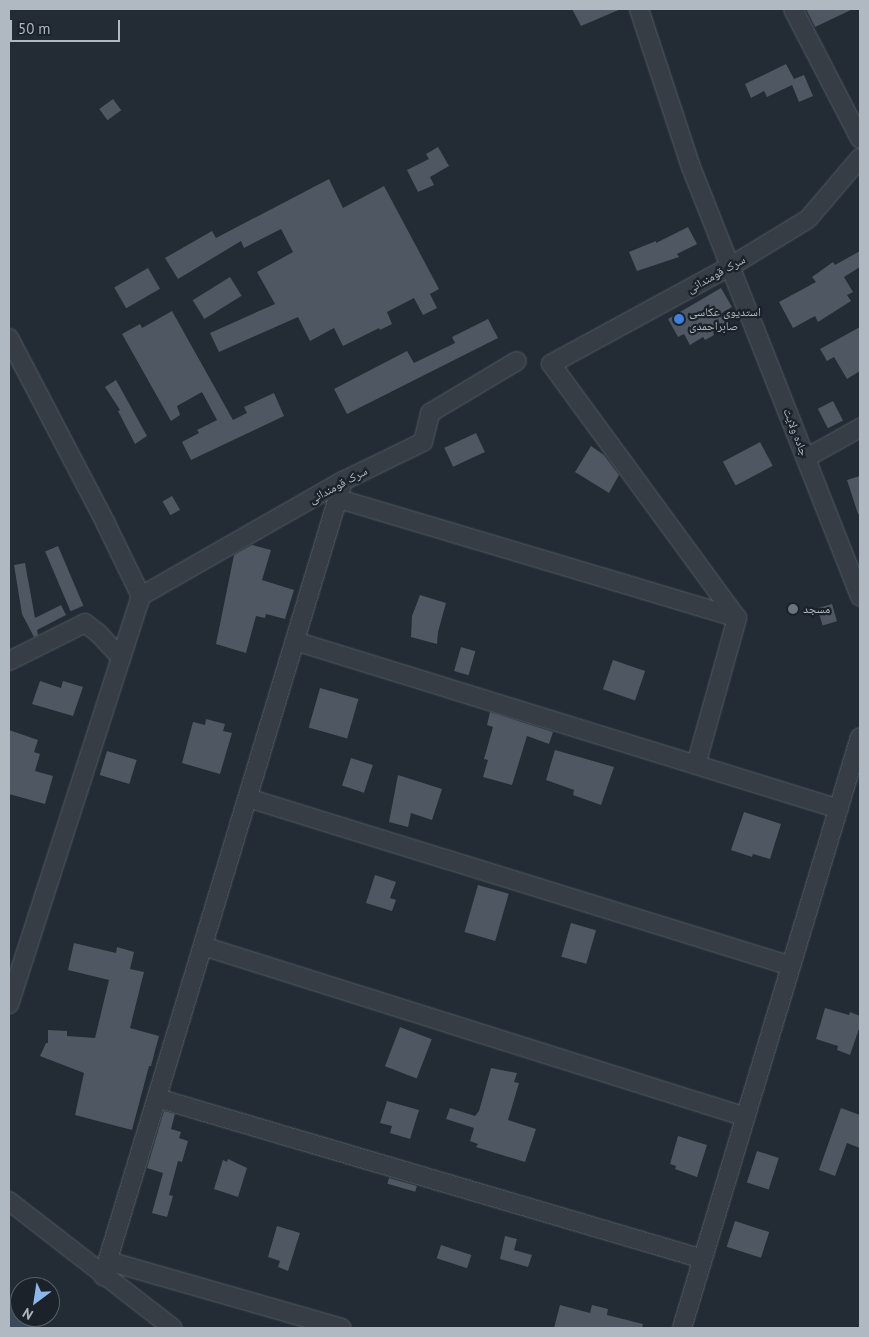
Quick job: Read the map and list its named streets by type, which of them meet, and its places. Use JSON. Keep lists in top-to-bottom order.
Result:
{
  "streets": {
    "street": ["سرک قومندانی", "جاده ولایت"]
  },
  "crossings": [
    ["سرک قومندانی", "جاده ولایت"]
  ],
  "places": ["استدیوی عکاسی صابراحمدی", "مسجد"],
  "scale_bar": "50 m",
  "north": "bottom left"
}
